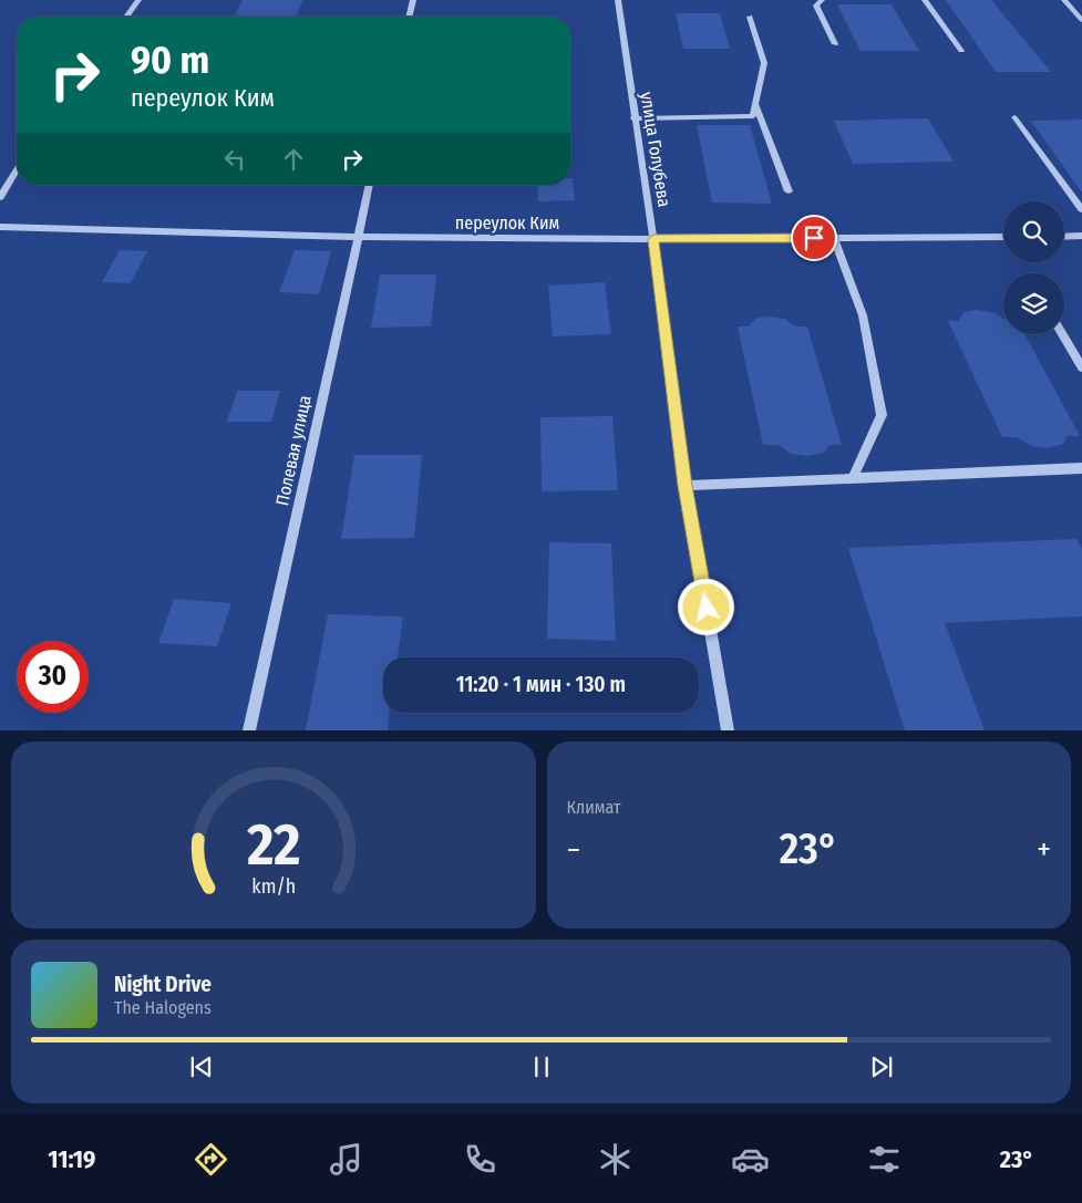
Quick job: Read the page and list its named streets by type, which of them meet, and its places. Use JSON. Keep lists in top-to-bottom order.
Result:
{
  "streets": {
    "street": ["улица Голубева", "переулок Ким", "Полевая улица"]
  },
  "crossings": [
    ["улица Голубева", "переулок Ким"],
    ["переулок Ким", "Полевая улица"]
  ],
  "page": {
    "turn": ["90 m", "переулок Ким"],
    "limit": "30",
    "trip": "11:20 · 1 мин · 130 m",
    "tile": "Климат",
    "heat": ["−", "23°", "+"],
    "song": ["Night Drive", "The Halogens"],
    "tabs": ["11:19", "23°"],
    "gauge": ["22", "km/h"]
  }
}
